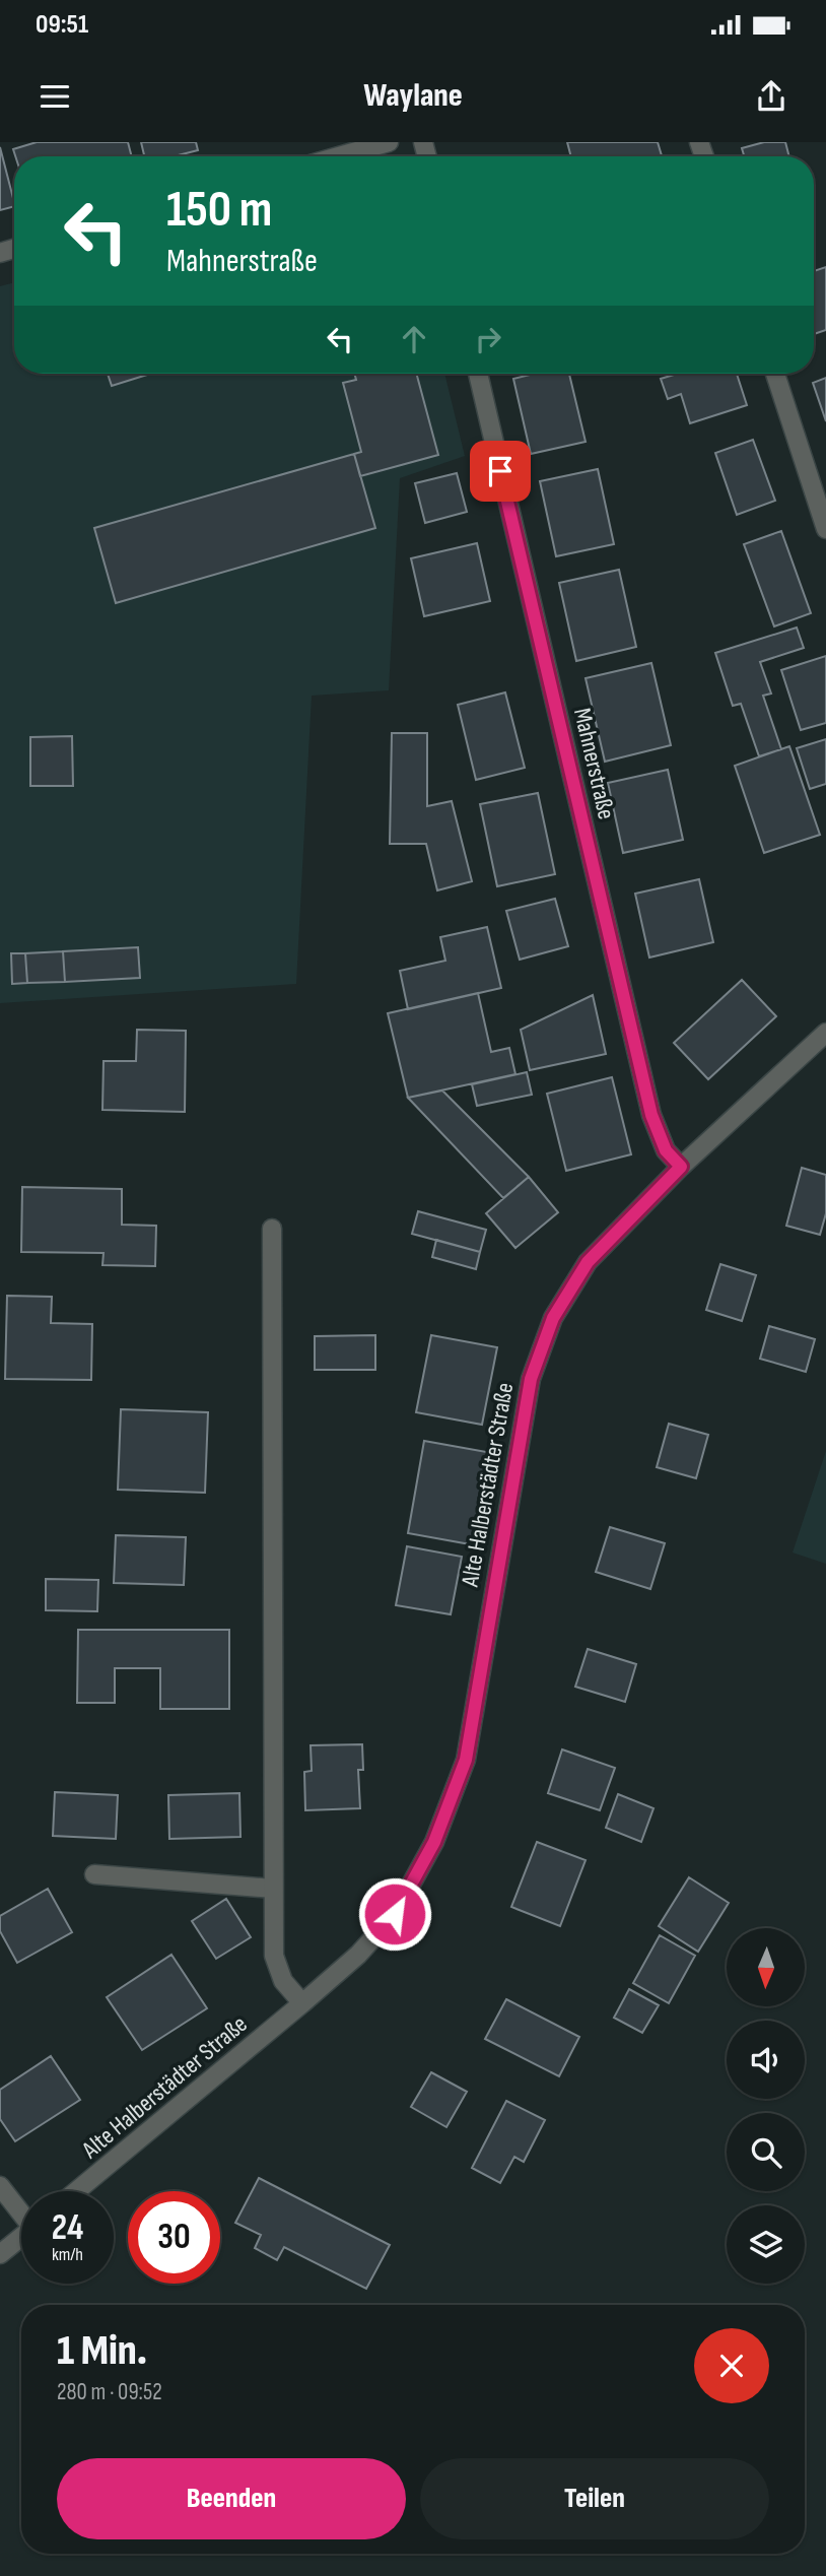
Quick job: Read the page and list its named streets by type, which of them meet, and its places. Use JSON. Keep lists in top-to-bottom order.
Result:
{
  "streets": {
    "street": ["Mahnerstraße", "Alte Halberstädter Straße"]
  },
  "crossings": [
    ["Mahnerstraße", "Alte Halberstädter Straße"]
  ],
  "north": "bottom",
  "page": {
    "status": "09:51",
    "header": "Waylane",
    "turn": ["150 m", "Mahnerstraße"],
    "speed": "24 km/h",
    "limit": "30",
    "heading": ["1 Min.", "280 m · 09:52"],
    "buttons": ["Beenden", "Teilen"]
  }
}
